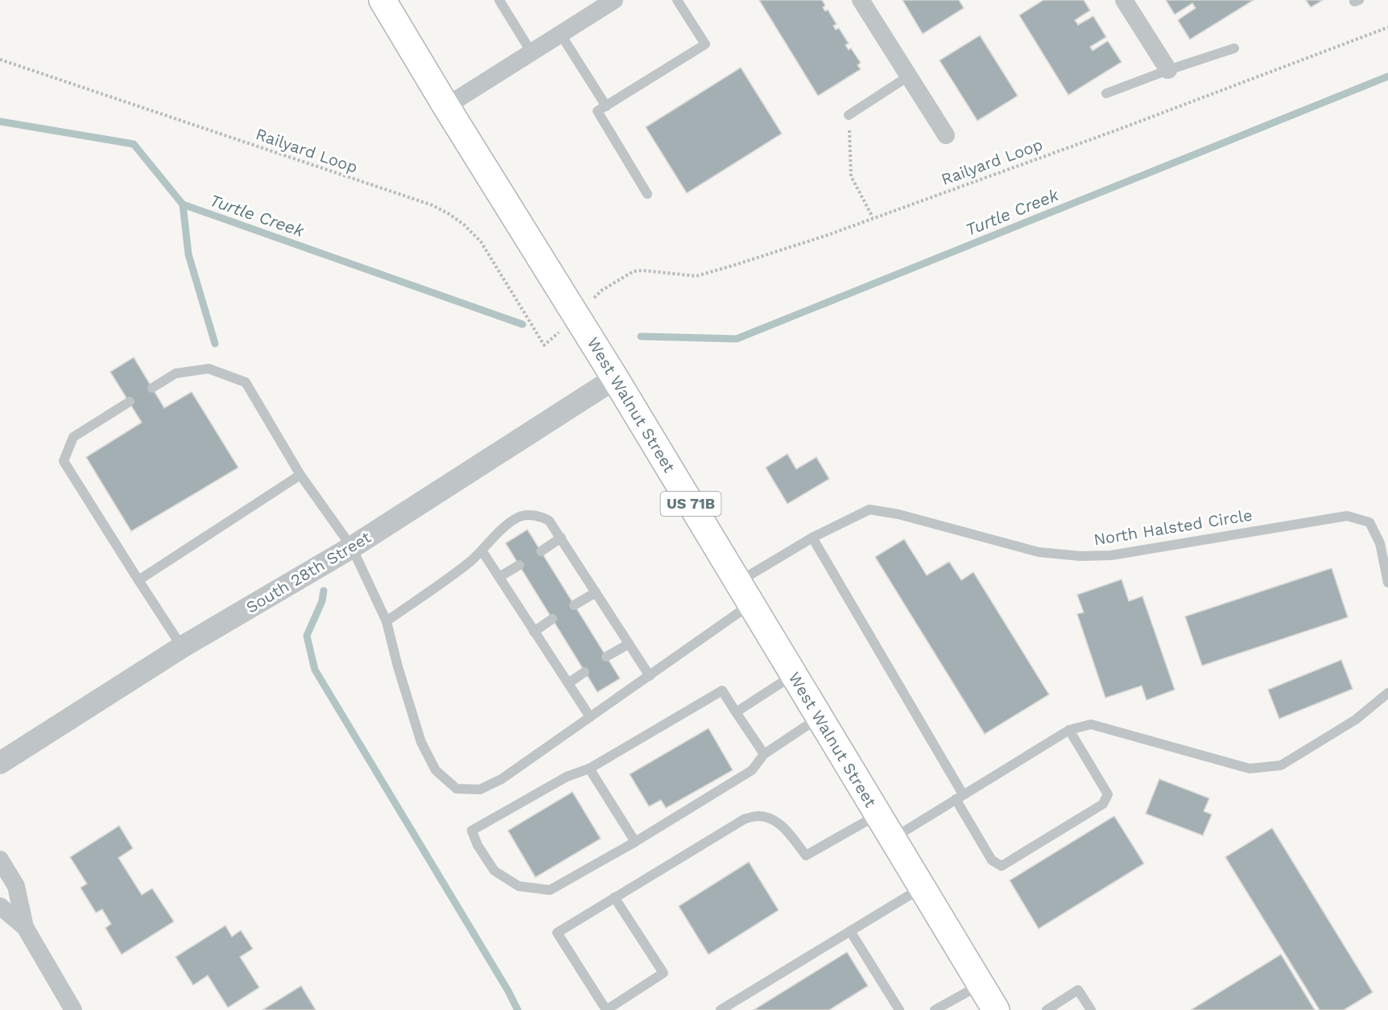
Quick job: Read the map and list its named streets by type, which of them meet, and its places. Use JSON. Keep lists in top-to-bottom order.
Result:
{
  "streets": {
    "main road": ["West Walnut Street", "US 71B"],
    "street": ["South 28th Street"],
    "lane": ["North Halsted Circle"],
    "path": ["Railyard Loop"]
  },
  "crossings": [
    ["West Walnut Street", "North Halsted Circle"],
    ["West Walnut Street", "South 28th Street"]
  ],
  "water": ["Turtle Creek"]
}
